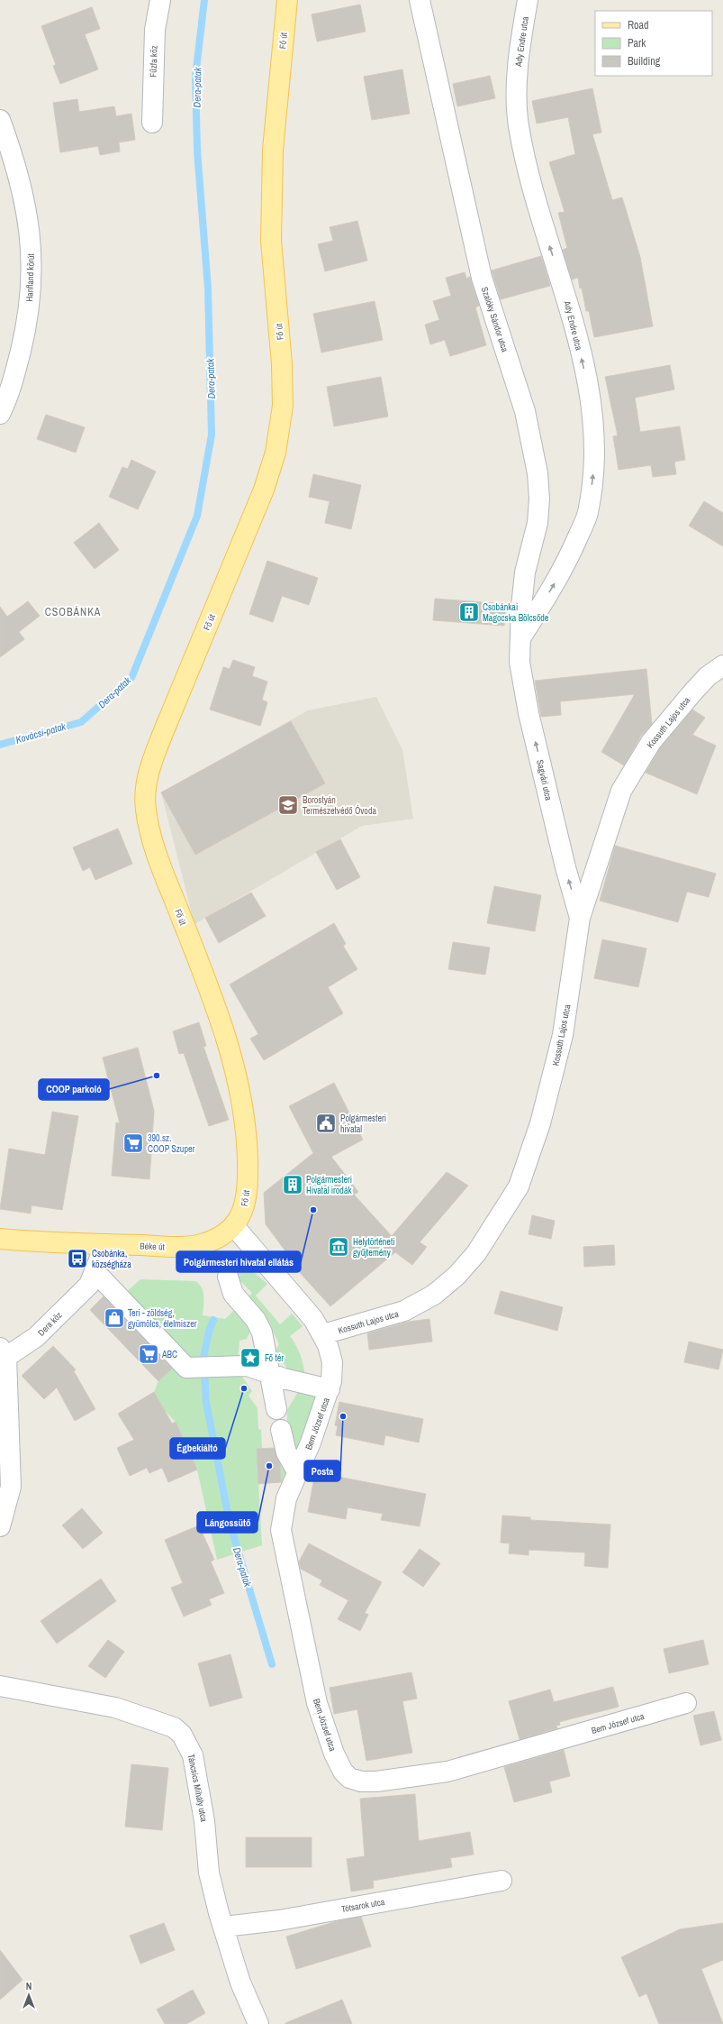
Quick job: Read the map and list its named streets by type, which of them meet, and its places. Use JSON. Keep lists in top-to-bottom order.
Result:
{
  "streets": {
    "main road": ["Fő út", "Béke út"],
    "street": [
      "Ady Endre utca",
      "Fűzfa köz",
      "Hanfland körút",
      "Szalóky Sándor utca",
      "Kossuth Lajos utca",
      "Sagvári utca",
      "Dera köz",
      "Bem József utca",
      "Táncsics Mihály utca",
      "Tótsarok utca"
    ]
  },
  "crossings": [
    ["Fő út", "Béke út"],
    ["Ady Endre utca", "Szalóky Sándor utca"],
    ["Ady Endre utca", "Sagvári utca"],
    ["Szalóky Sándor utca", "Sagvári utca"],
    ["Kossuth Lajos utca", "Sagvári utca"],
    ["Kossuth Lajos utca", "Bem József utca"],
    ["Táncsics Mihály utca", "Tótsarok utca"]
  ],
  "one_way": ["Ady Endre utca", "Sagvári utca"],
  "districts": ["CSOBÁNKA"],
  "water": ["Dera-patak", "Kovácsi-patak"],
  "places": {
    "building": ["Csobánkai Magocska Bölcsőde", "Polgármesteri Hivatal irodák"],
    "school or university": ["Borostyán Természetvédő Óvoda"],
    "other": [
      "COOP parkoló",
      "Polgármesteri hivatal ellátás",
      "Égbekiáltó",
      "Posta",
      "Lángossütő"
    ],
    "public building": ["Polgármesteri hivatal"],
    "supermarket": ["390.sz. COOP Szuper", "ABC"],
    "museum": ["Helytörténeti gyűjtemény"],
    "bus stop": ["Csobánka, községháza"],
    "shop": ["Teri - zöldség, gyümölcs, élelmiszer"],
    "place": ["Fő tér"]
  },
  "legend": ["Road", "Park", "Building"],
  "north": "top"
}
